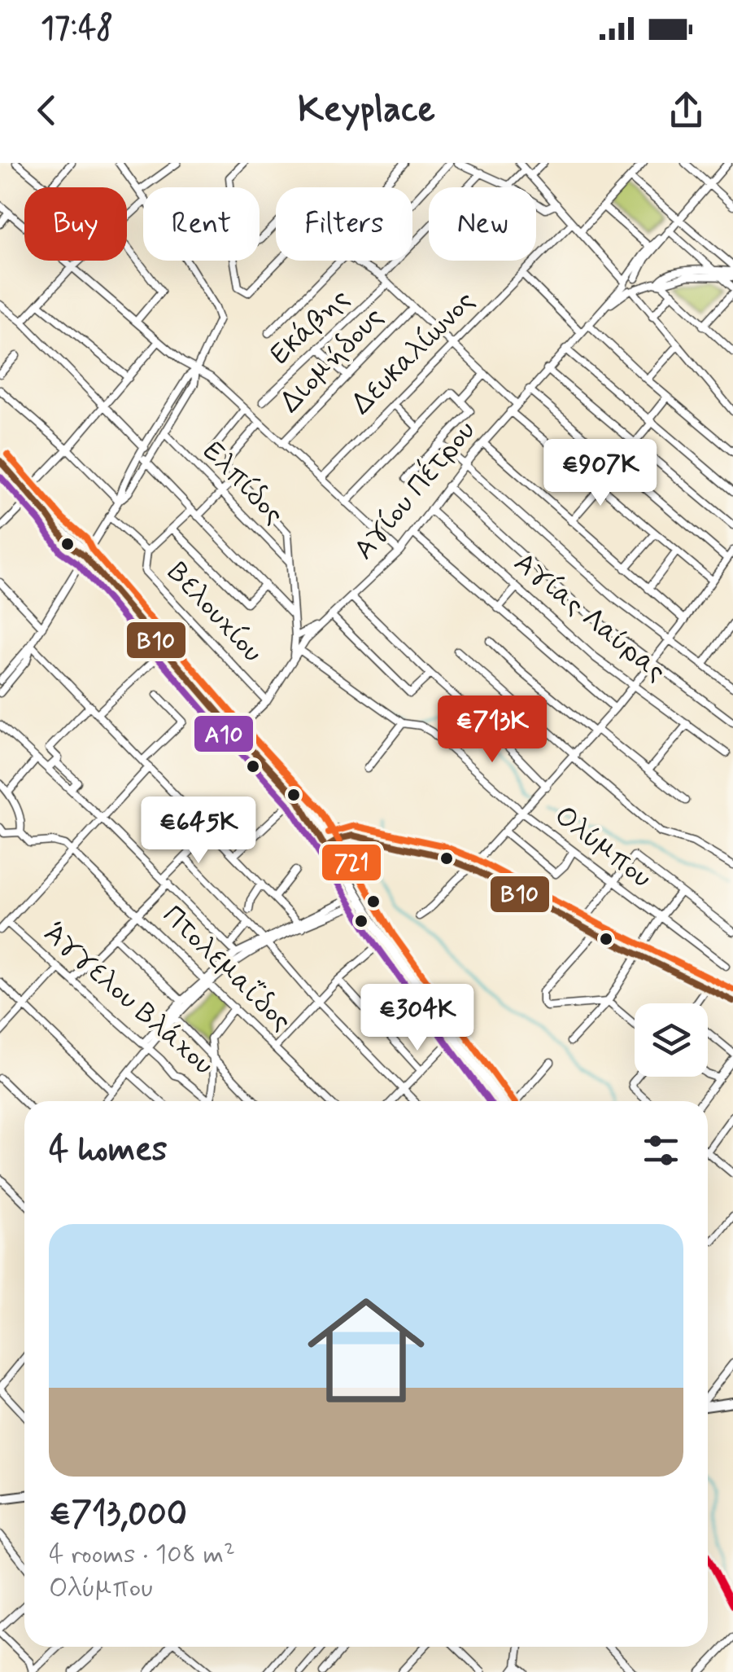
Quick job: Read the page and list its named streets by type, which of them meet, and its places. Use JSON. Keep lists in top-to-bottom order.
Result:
{
  "streets": {
    "street": [
      "Εκάβης",
      "Δευκαλίωνος",
      "Διομήδους",
      "Ελπίδος",
      "Αγίου Πέτρου",
      "Βελουχίου",
      "Αγίας Λαύρας",
      "Ολύμπου",
      "Πτολεμαΐδος",
      "Άγγελου Βλάχου"
    ]
  },
  "crossings": [
    ["Αγίου Πέτρου", "Βελουχίου"],
    ["Αγίου Πέτρου", "Αγίας Λαύρας"],
    ["Αγίου Πέτρου", "Ολύμπου"]
  ],
  "lines": ["transit line 721", "transit line Β10", "transit line Α10"],
  "page": {
    "status": "17:48",
    "header": "Keyplace",
    "chip": [
      "Buy",
      "Rent",
      "Filters",
      "New"
    ],
    "price": [
      "€907K",
      "€713K",
      "€645K",
      "€304K"
    ],
    "heading": "4 homes",
    "list": [
      {
        "name": "€713,000",
        "note": "4 rooms · 108 m² · Ολύμπου"
      }
    ]
  }
}
